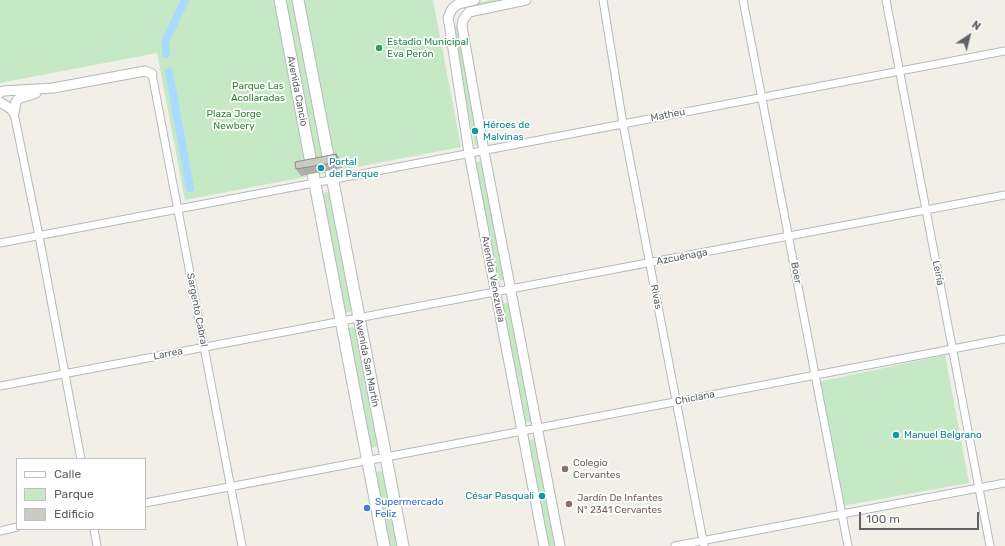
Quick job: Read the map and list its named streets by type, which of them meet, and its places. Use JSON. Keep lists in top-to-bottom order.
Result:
{
  "streets": {
    "main road": ["Avenida Cancio", "Avenida San Martín"],
    "street": [
      "Matheu",
      "Azcuénaga",
      "Boer",
      "Leiría",
      "Avenida Venezuela",
      "Rivas",
      "Sargento Cabral",
      "Larrea",
      "Chiclana"
    ]
  },
  "crossings": [
    ["Avenida Cancio", "Matheu"],
    ["Avenida Cancio", "Avenida San Martín"],
    ["Matheu", "Boer"],
    ["Matheu", "Leiría"],
    ["Matheu", "Avenida Venezuela"],
    ["Matheu", "Rivas"],
    ["Matheu", "Sargento Cabral"],
    ["Matheu", "Avenida San Martín"],
    ["Azcuénaga", "Boer"],
    ["Azcuénaga", "Leiría"],
    ["Azcuénaga", "Avenida Venezuela"],
    ["Azcuénaga", "Rivas"],
    ["Azcuénaga", "Larrea"],
    ["Azcuénaga", "Avenida San Martín"],
    ["Boer", "Chiclana"],
    ["Leiría", "Chiclana"],
    ["Avenida Venezuela", "Chiclana"],
    ["Rivas", "Chiclana"],
    ["Sargento Cabral", "Larrea"],
    ["Sargento Cabral", "Chiclana"],
    ["Larrea", "Avenida San Martín"],
    ["Avenida San Martín", "Chiclana"]
  ],
  "parks": ["Parque Las Acollaradas", "Plaza Jorge Newbery"],
  "places": [
    "Estadio Municipal Eva Perón",
    "Héroes de Malvinas",
    "Portal del Parque",
    "Manuel Belgrano",
    "Colegio Cervantes",
    "César Pasquali",
    "Jardín De Infantes Nº 2341 Cervantes",
    "Supermercado Feliz"
  ],
  "legend": ["Calle", "Parque", "Edificio"],
  "scale_bar": "100 m",
  "north": "top right"
}
